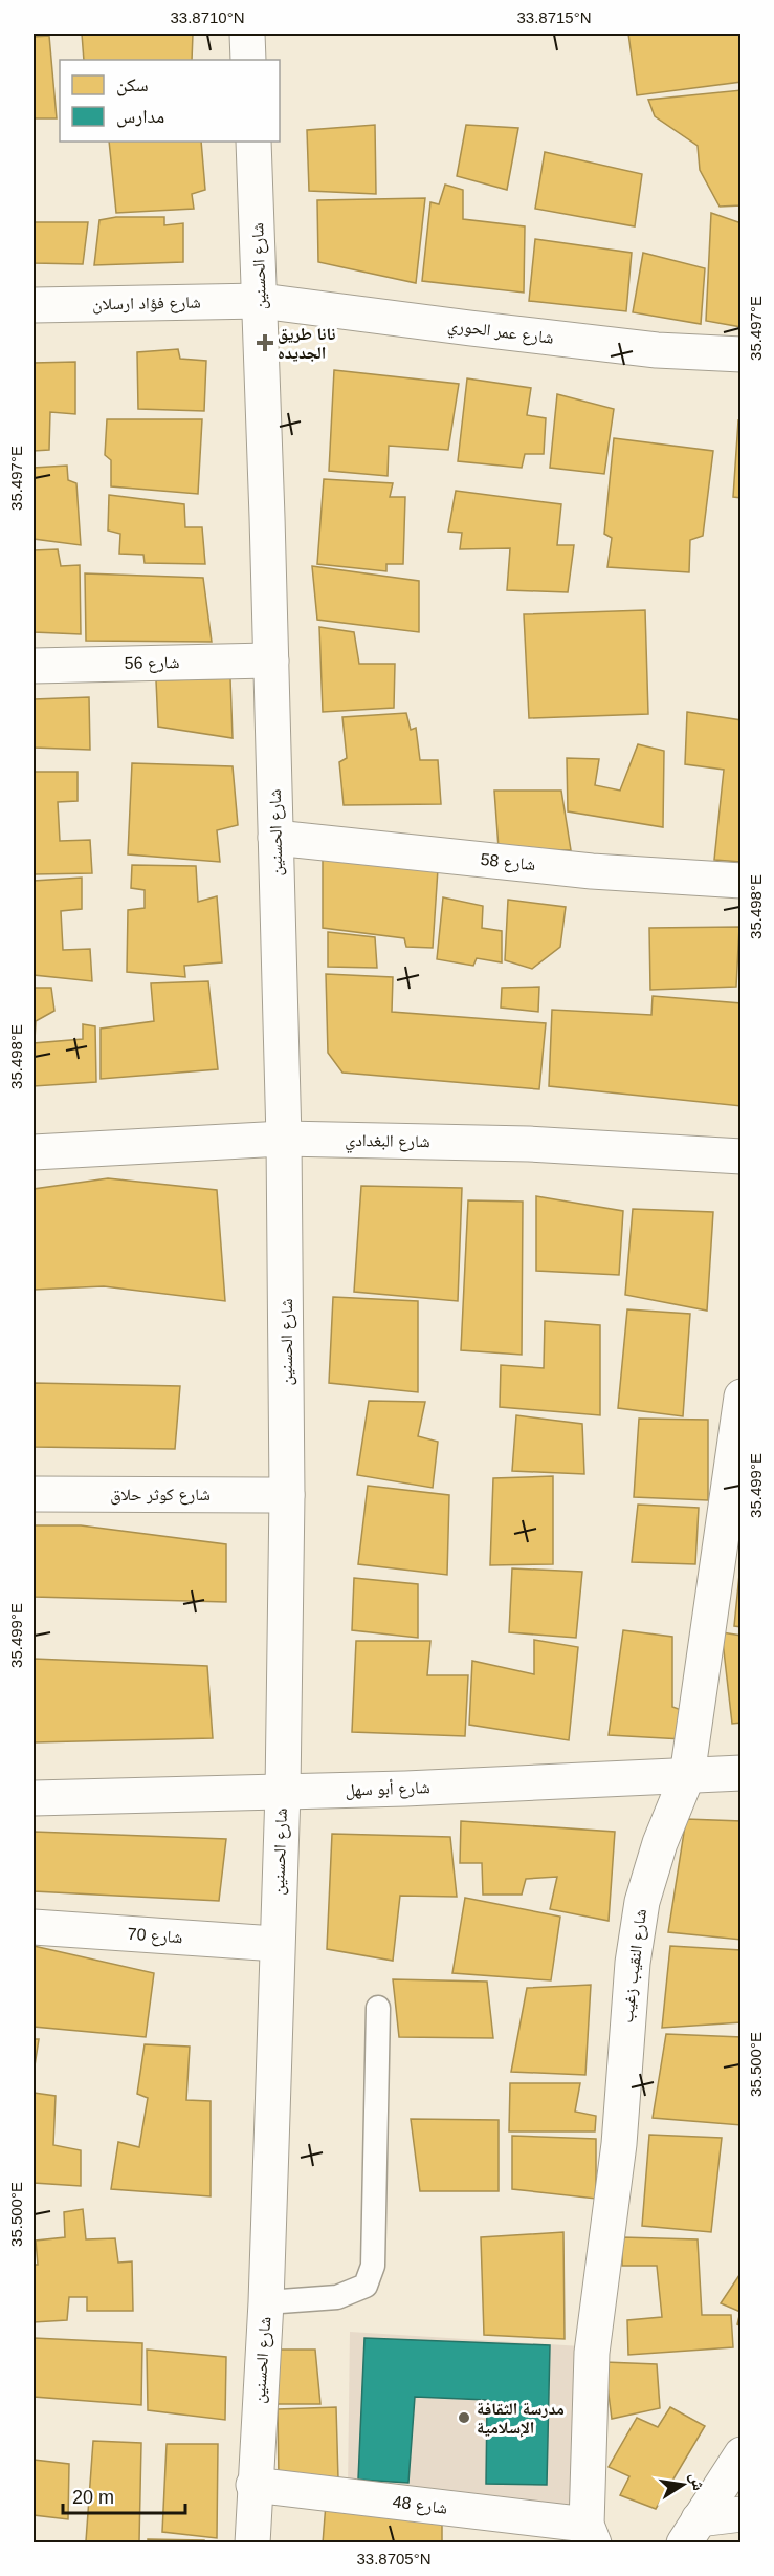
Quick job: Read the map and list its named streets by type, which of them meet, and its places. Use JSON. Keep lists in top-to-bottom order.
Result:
{
  "streets": {
    "street": [
      "شارع الحسنين",
      "شارع فؤاد ارسلان",
      "شارع عمر الحوري",
      "شارع 56",
      "شارع 58",
      "شارع البغدادي",
      "شارع كوثر حلاق",
      "شارع أبو سهل",
      "شارع 70",
      "شارع النقيب زغيب",
      "شارع 48"
    ]
  },
  "crossings": [
    ["شارع الحسنين", "شارع فؤاد ارسلان"],
    ["شارع الحسنين", "شارع عمر الحوري"],
    ["شارع الحسنين", "شارع 56"],
    ["شارع الحسنين", "شارع 58"],
    ["شارع الحسنين", "شارع البغدادي"],
    ["شارع الحسنين", "شارع كوثر حلاق"],
    ["شارع الحسنين", "شارع أبو سهل"],
    ["شارع الحسنين", "شارع 70"],
    ["شارع الحسنين", "شارع 48"],
    ["شارع فؤاد ارسلان", "شارع عمر الحوري"],
    ["شارع أبو سهل", "شارع النقيب زغيب"],
    ["شارع النقيب زغيب", "شارع 48"]
  ],
  "places": {
    "health": ["نانا طريق الجديده"],
    "other": ["مدرسة الثقافة الإسلامية"]
  },
  "legend": ["سكن", "مدارس"],
  "scale_bar": "20 m",
  "north": "right",
  "coordinates": [
    "33.8710°N",
    "33.8715°N",
    "35.497°E",
    "35.498°E",
    "35.499°E",
    "35.500°E",
    "33.8705°N"
  ]
}
